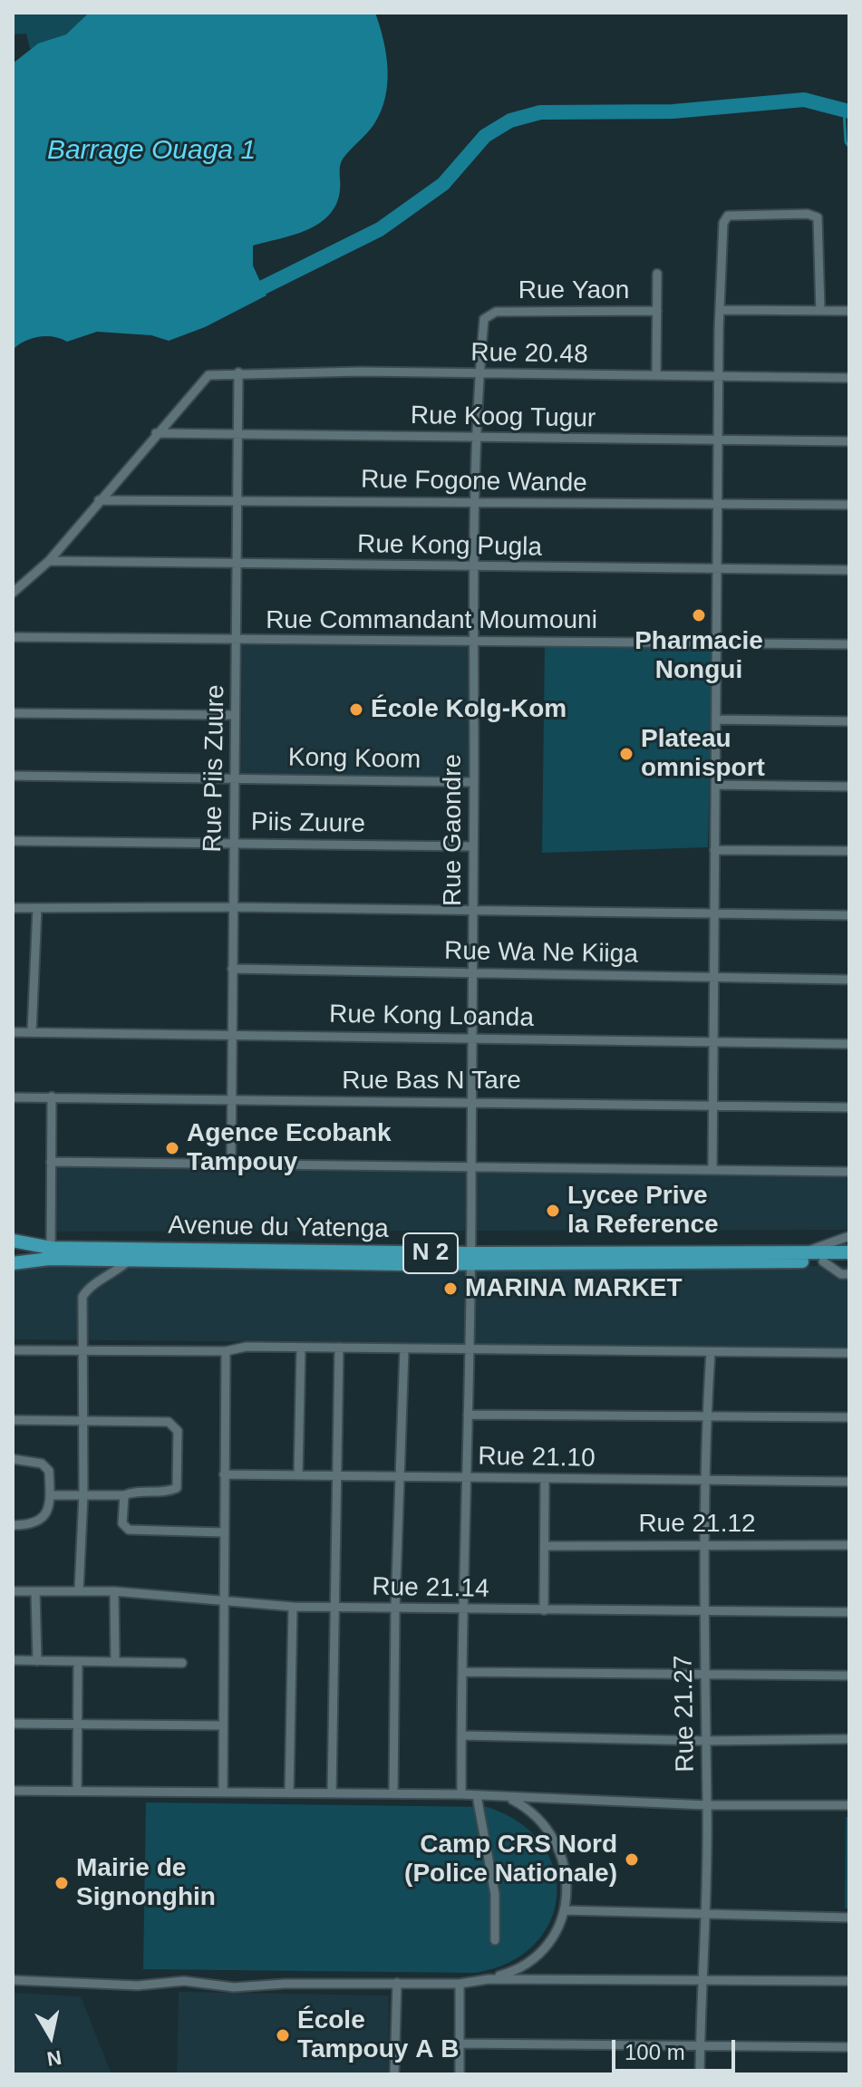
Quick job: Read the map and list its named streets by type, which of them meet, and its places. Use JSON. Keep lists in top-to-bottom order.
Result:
{
  "streets": {
    "main road": ["Avenue du Yatenga", "N 2"],
    "street": [
      "Rue Yaon",
      "Rue 20.48",
      "Rue Koog Tugur",
      "Rue Fogone Wande",
      "Rue Kong Pugla",
      "Rue Commandant Moumouni",
      "Kong Koom",
      "Rue Piis Zuure",
      "Piis Zuure",
      "Rue Gaondre",
      "Rue Wa Ne Kiiga",
      "Rue Kong Loanda",
      "Rue Bas N Tare",
      "Rue 21.10",
      "Rue 21.12",
      "Rue 21.14",
      "Rue 21.27"
    ]
  },
  "crossings": [
    ["Rue Yaon", "Rue Gaondre"],
    ["Rue 20.48", "Rue Koog Tugur"],
    ["Rue 20.48", "Rue Piis Zuure"],
    ["Rue 20.48", "Rue Gaondre"],
    ["Rue Koog Tugur", "Rue Piis Zuure"],
    ["Rue Koog Tugur", "Rue Gaondre"],
    ["Rue Fogone Wande", "Rue Piis Zuure"],
    ["Rue Fogone Wande", "Rue Gaondre"],
    ["Rue Kong Pugla", "Rue Piis Zuure"],
    ["Rue Kong Pugla", "Rue Gaondre"],
    ["Rue Commandant Moumouni", "Rue Piis Zuure"],
    ["Rue Commandant Moumouni", "Rue Gaondre"],
    ["Kong Koom", "Rue Piis Zuure"],
    ["Kong Koom", "Rue Gaondre"],
    ["Rue Piis Zuure", "Piis Zuure"],
    ["Rue Piis Zuure", "Rue Wa Ne Kiiga"],
    ["Rue Piis Zuure", "Rue Kong Loanda"],
    ["Rue Piis Zuure", "Rue Bas N Tare"],
    ["Piis Zuure", "Rue Gaondre"],
    ["Rue Gaondre", "Rue Wa Ne Kiiga"],
    ["Rue Gaondre", "Rue Kong Loanda"],
    ["Rue Gaondre", "Rue Bas N Tare"],
    ["Rue Gaondre", "Avenue du Yatenga"],
    ["Rue Gaondre", "Rue 21.10"],
    ["Rue Gaondre", "Rue 21.14"],
    ["Rue 21.10", "Rue 21.27"],
    ["Rue 21.12", "Rue 21.27"],
    ["Rue 21.14", "Rue 21.27"]
  ],
  "water": ["Barrage Ouaga 1"],
  "places": [
    "Pharmacie Nongui",
    "École Kolg-Kom",
    "Plateau omnisport",
    "Agence Ecobank Tampouy",
    "Lycee Prive la Reference",
    "MARINA MARKET",
    "Camp CRS Nord (Police Nationale)",
    "Mairie de Signonghin",
    "École Tampouy A B"
  ],
  "scale_bar": "100 m",
  "north": "bottom"
}
